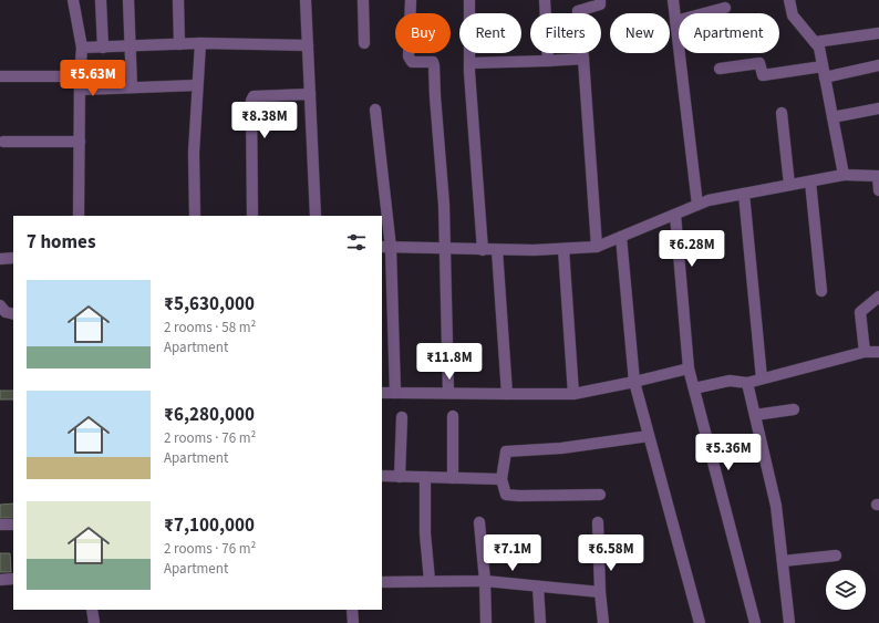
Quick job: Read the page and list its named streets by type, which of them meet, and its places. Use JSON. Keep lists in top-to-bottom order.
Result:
{
  "page": {
    "chip": [
      "Buy",
      "Rent",
      "Filters",
      "New",
      "Apartment"
    ],
    "price": [
      "₹5.63M",
      "₹8.38M",
      "₹6.28M",
      "₹11.8M",
      "₹5.36M",
      "₹7.1M",
      "₹6.58M"
    ],
    "heading": "7 homes",
    "list": [
      {
        "name": "₹5,630,000",
        "note": "2 rooms · 58 m² · Apartment"
      },
      {
        "name": "₹6,280,000",
        "note": "2 rooms · 76 m² · Apartment"
      },
      {
        "name": "₹7,100,000",
        "note": "2 rooms · 76 m² · Apartment"
      }
    ]
  }
}
